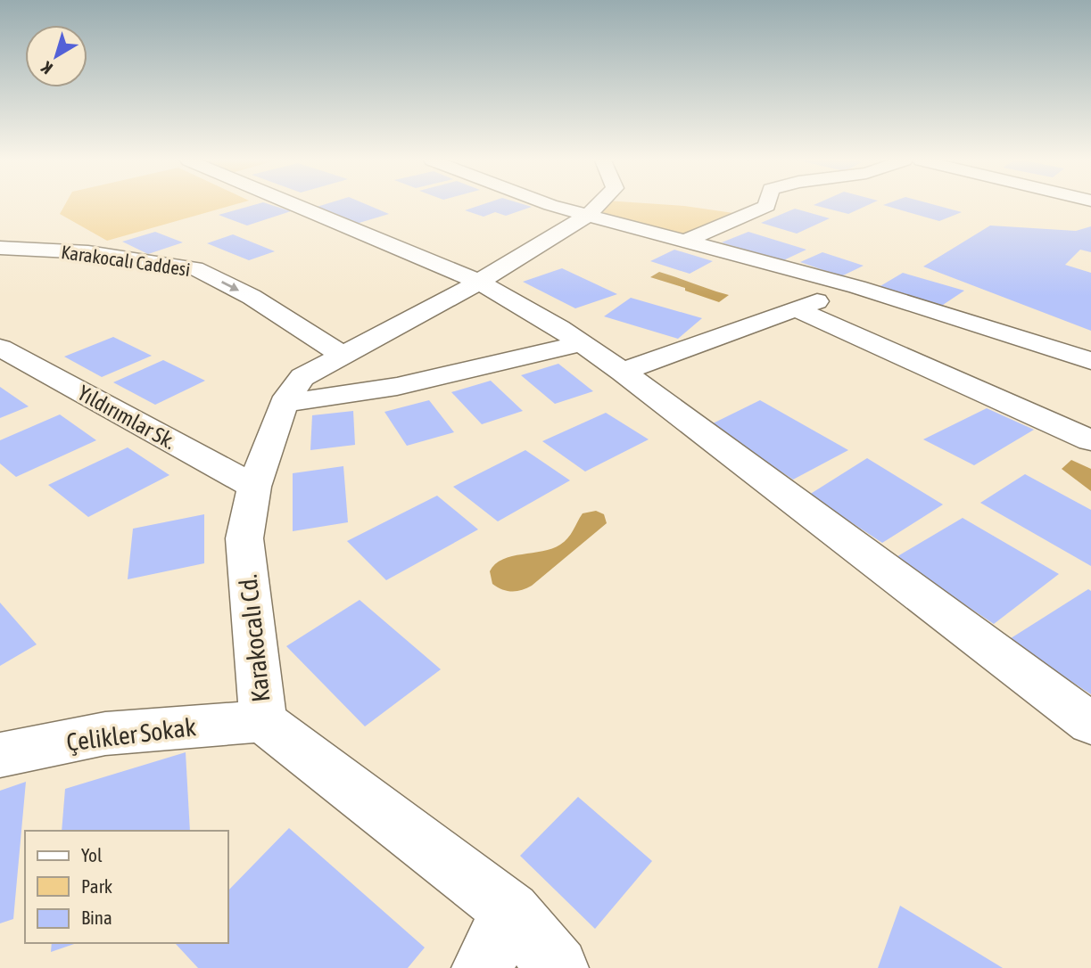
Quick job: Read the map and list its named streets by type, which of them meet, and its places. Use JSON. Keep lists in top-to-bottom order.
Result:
{
  "streets": {
    "street": [
      "Karakocalı Caddesi",
      "Yıldırımlar Sk.",
      "Karakocalı Cd.",
      "Çelikler Sokak"
    ]
  },
  "crossings": [
    ["Karakocalı Caddesi", "Karakocalı Cd."],
    ["Yıldırımlar Sk.", "Karakocalı Cd."],
    ["Karakocalı Cd.", "Çelikler Sokak"]
  ],
  "legend": ["Yol", "Park", "Bina"],
  "north": "bottom left"
}
